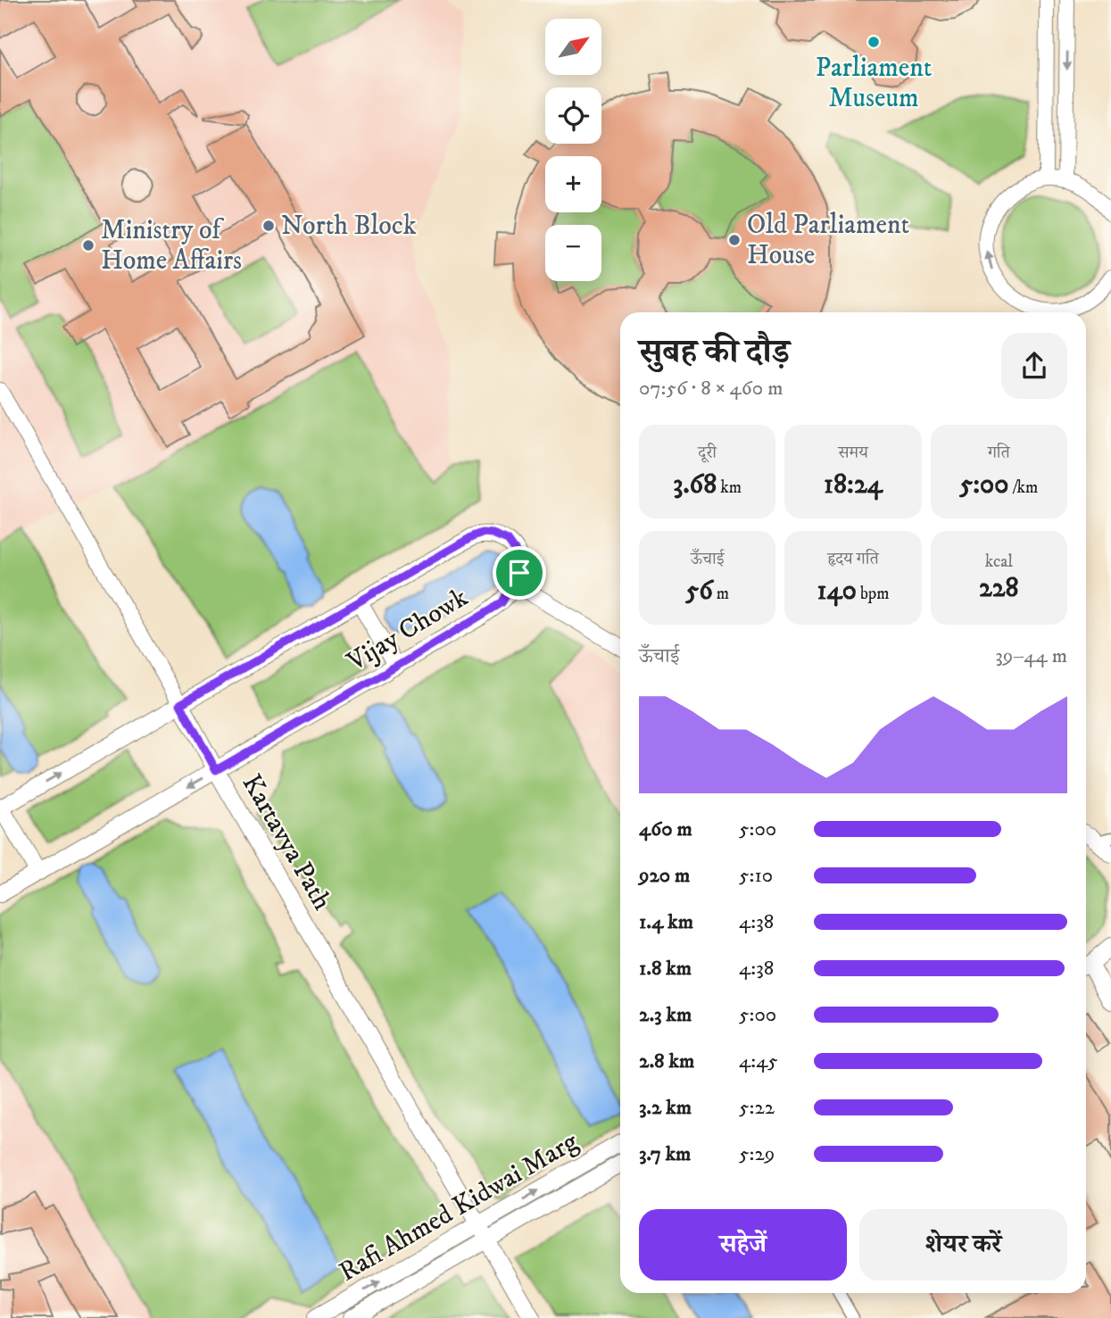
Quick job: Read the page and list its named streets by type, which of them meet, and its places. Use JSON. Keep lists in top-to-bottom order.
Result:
{
  "streets": {
    "main road": ["Vijay Chowk", "Kartavya Path", "Rafi Ahmed Kidwai Marg"]
  },
  "crossings": [
    ["Vijay Chowk", "Kartavya Path"],
    ["Kartavya Path", "Rafi Ahmed Kidwai Marg"]
  ],
  "places": [
    "Parliament Museum",
    "North Block",
    "Old Parliament House",
    "Ministry of Home Affairs"
  ],
  "north": "top right",
  "page": {
    "map_buttons": ["+", "−"],
    "heading": ["सुबह की दौड़", "07:56 · 8 × 460 m"],
    "stats": [
      ["दूरी", "3.68 km"],
      ["समय", "18:24"],
      ["गति", "5:00 /km"],
      ["ऊँचाई", "56 m"],
      ["हृदय गति", "140 bpm"],
      ["kcal", "228"]
    ],
    "chart": ["ऊँचाई", "39–44 m"],
    "list": [
      {
        "name": "460 m",
        "note": "5:00"
      },
      {
        "name": "920 m",
        "note": "5:10"
      },
      {
        "name": "1.4 km",
        "note": "4:38"
      },
      {
        "name": "1.8 km",
        "note": "4:38"
      },
      {
        "name": "2.3 km",
        "note": "5:00"
      },
      {
        "name": "2.8 km",
        "note": "4:45"
      },
      {
        "name": "3.2 km",
        "note": "5:22"
      },
      {
        "name": "3.7 km",
        "note": "5:29"
      }
    ],
    "buttons": ["सहेजें", "शेयर करें"]
  }
}
